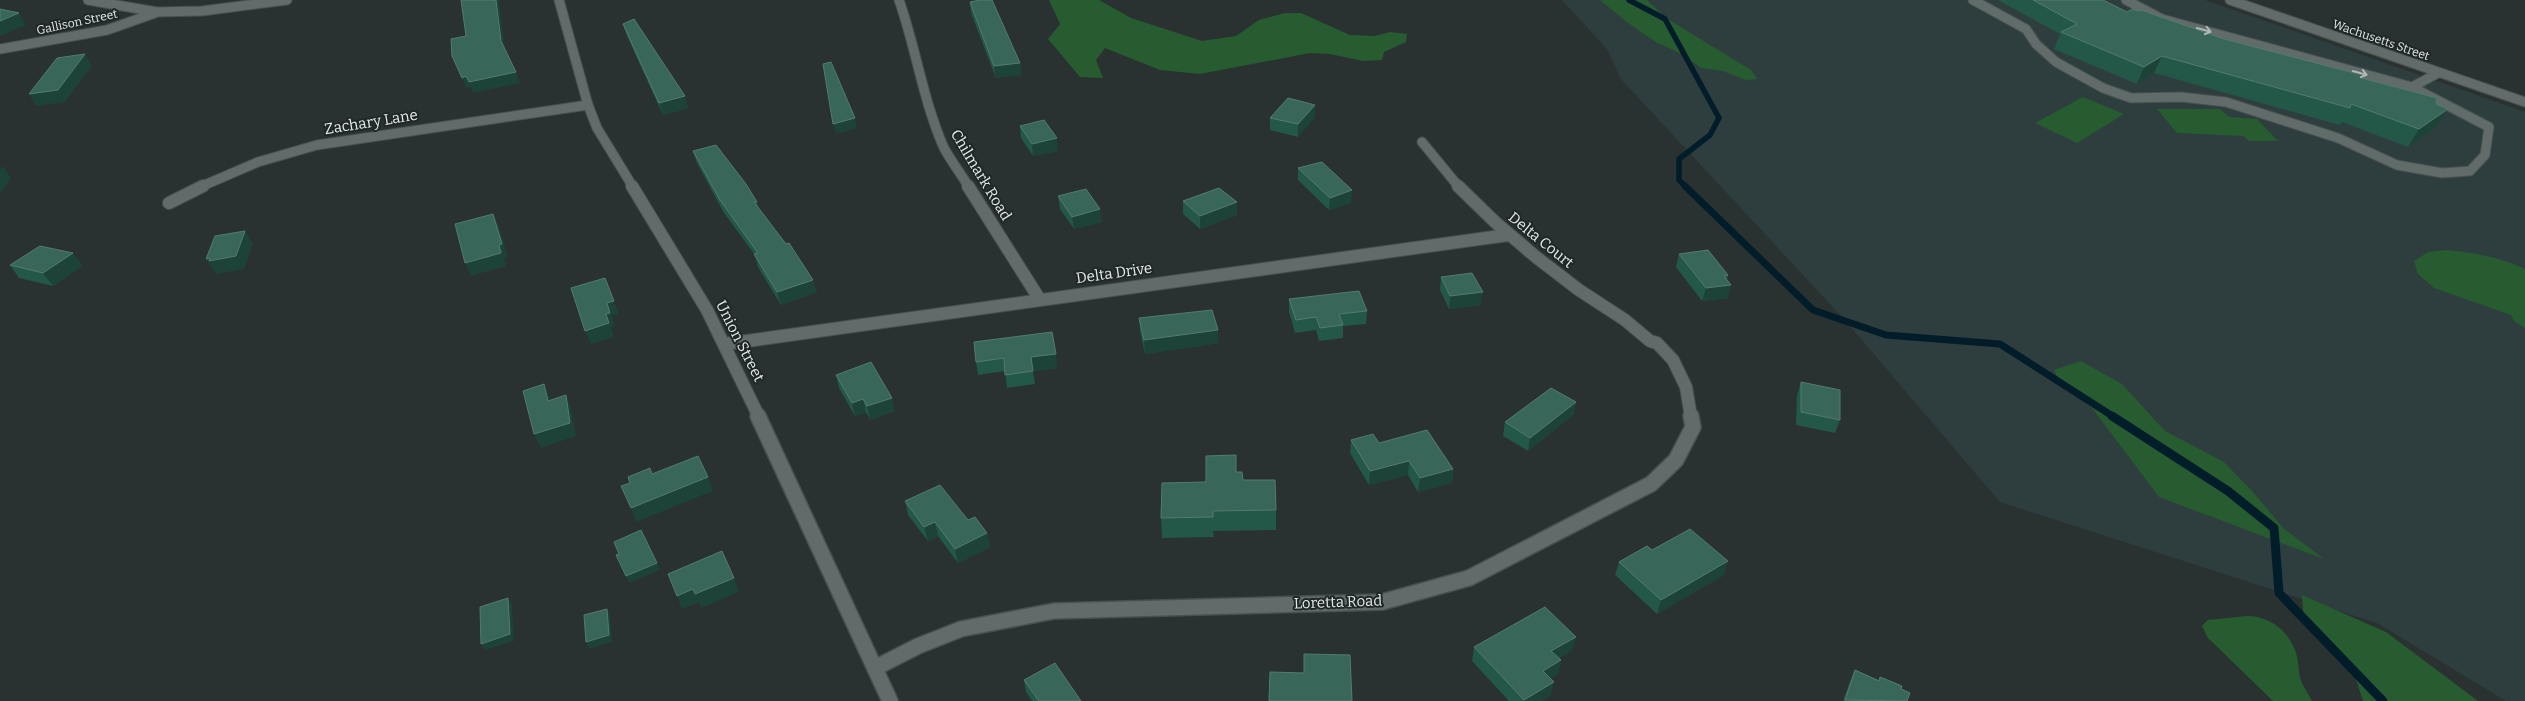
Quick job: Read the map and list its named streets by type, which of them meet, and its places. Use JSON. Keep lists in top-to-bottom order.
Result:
{
  "streets": {
    "street": [
      "Gallison Street",
      "Wachusetts Street",
      "Zachary Lane",
      "Chilmark Road",
      "Delta Court",
      "Delta Drive",
      "Union Street",
      "Loretta Road"
    ]
  },
  "crossings": [
    ["Zachary Lane", "Union Street"],
    ["Chilmark Road", "Delta Drive"],
    ["Delta Court", "Delta Drive"],
    ["Delta Court", "Loretta Road"],
    ["Delta Drive", "Union Street"],
    ["Union Street", "Loretta Road"]
  ]
}
